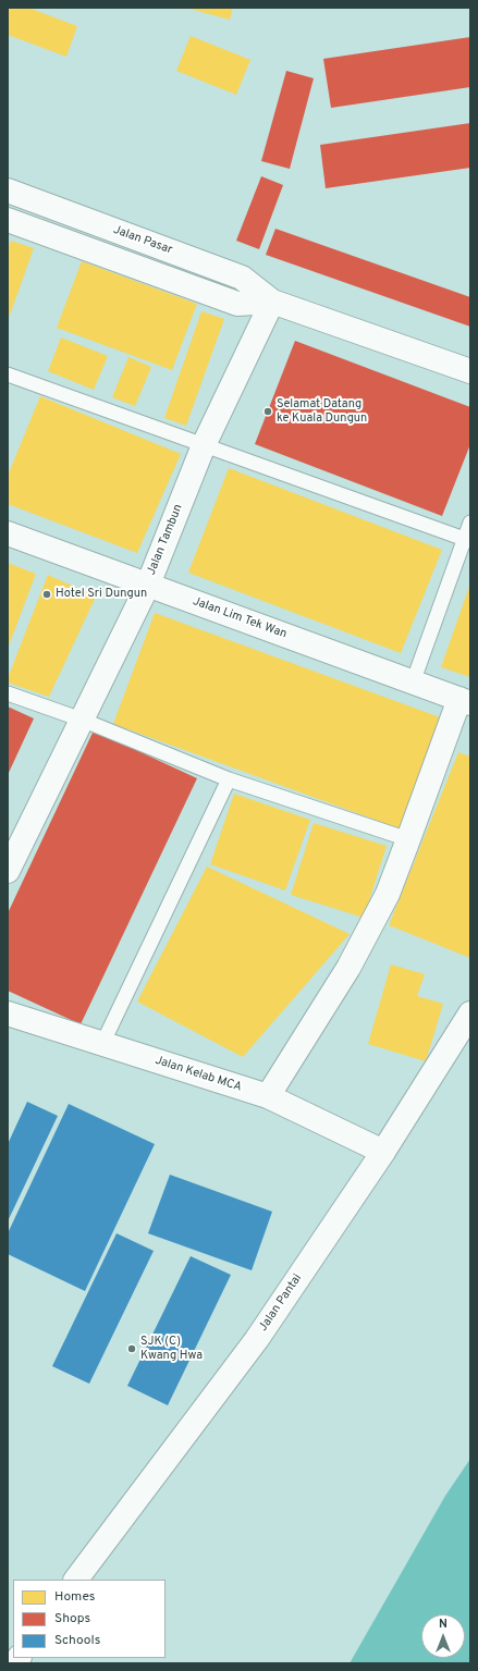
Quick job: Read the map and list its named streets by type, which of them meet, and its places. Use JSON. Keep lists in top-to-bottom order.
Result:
{
  "streets": {
    "street": [
      "Jalan Pasar",
      "Jalan Tambun",
      "Jalan Lim Tek Wan",
      "Jalan Kelab MCA",
      "Jalan Pantai"
    ]
  },
  "crossings": [
    ["Jalan Pasar", "Jalan Tambun"],
    ["Jalan Tambun", "Jalan Lim Tek Wan"],
    ["Jalan Kelab MCA", "Jalan Pantai"]
  ],
  "places": ["Selamat Datang ke Kuala Dungun", "Hotel Sri Dungun", "SJK (C) Kwang Hwa"],
  "legend": ["Homes", "Shops", "Schools"],
  "north": "top"
}
